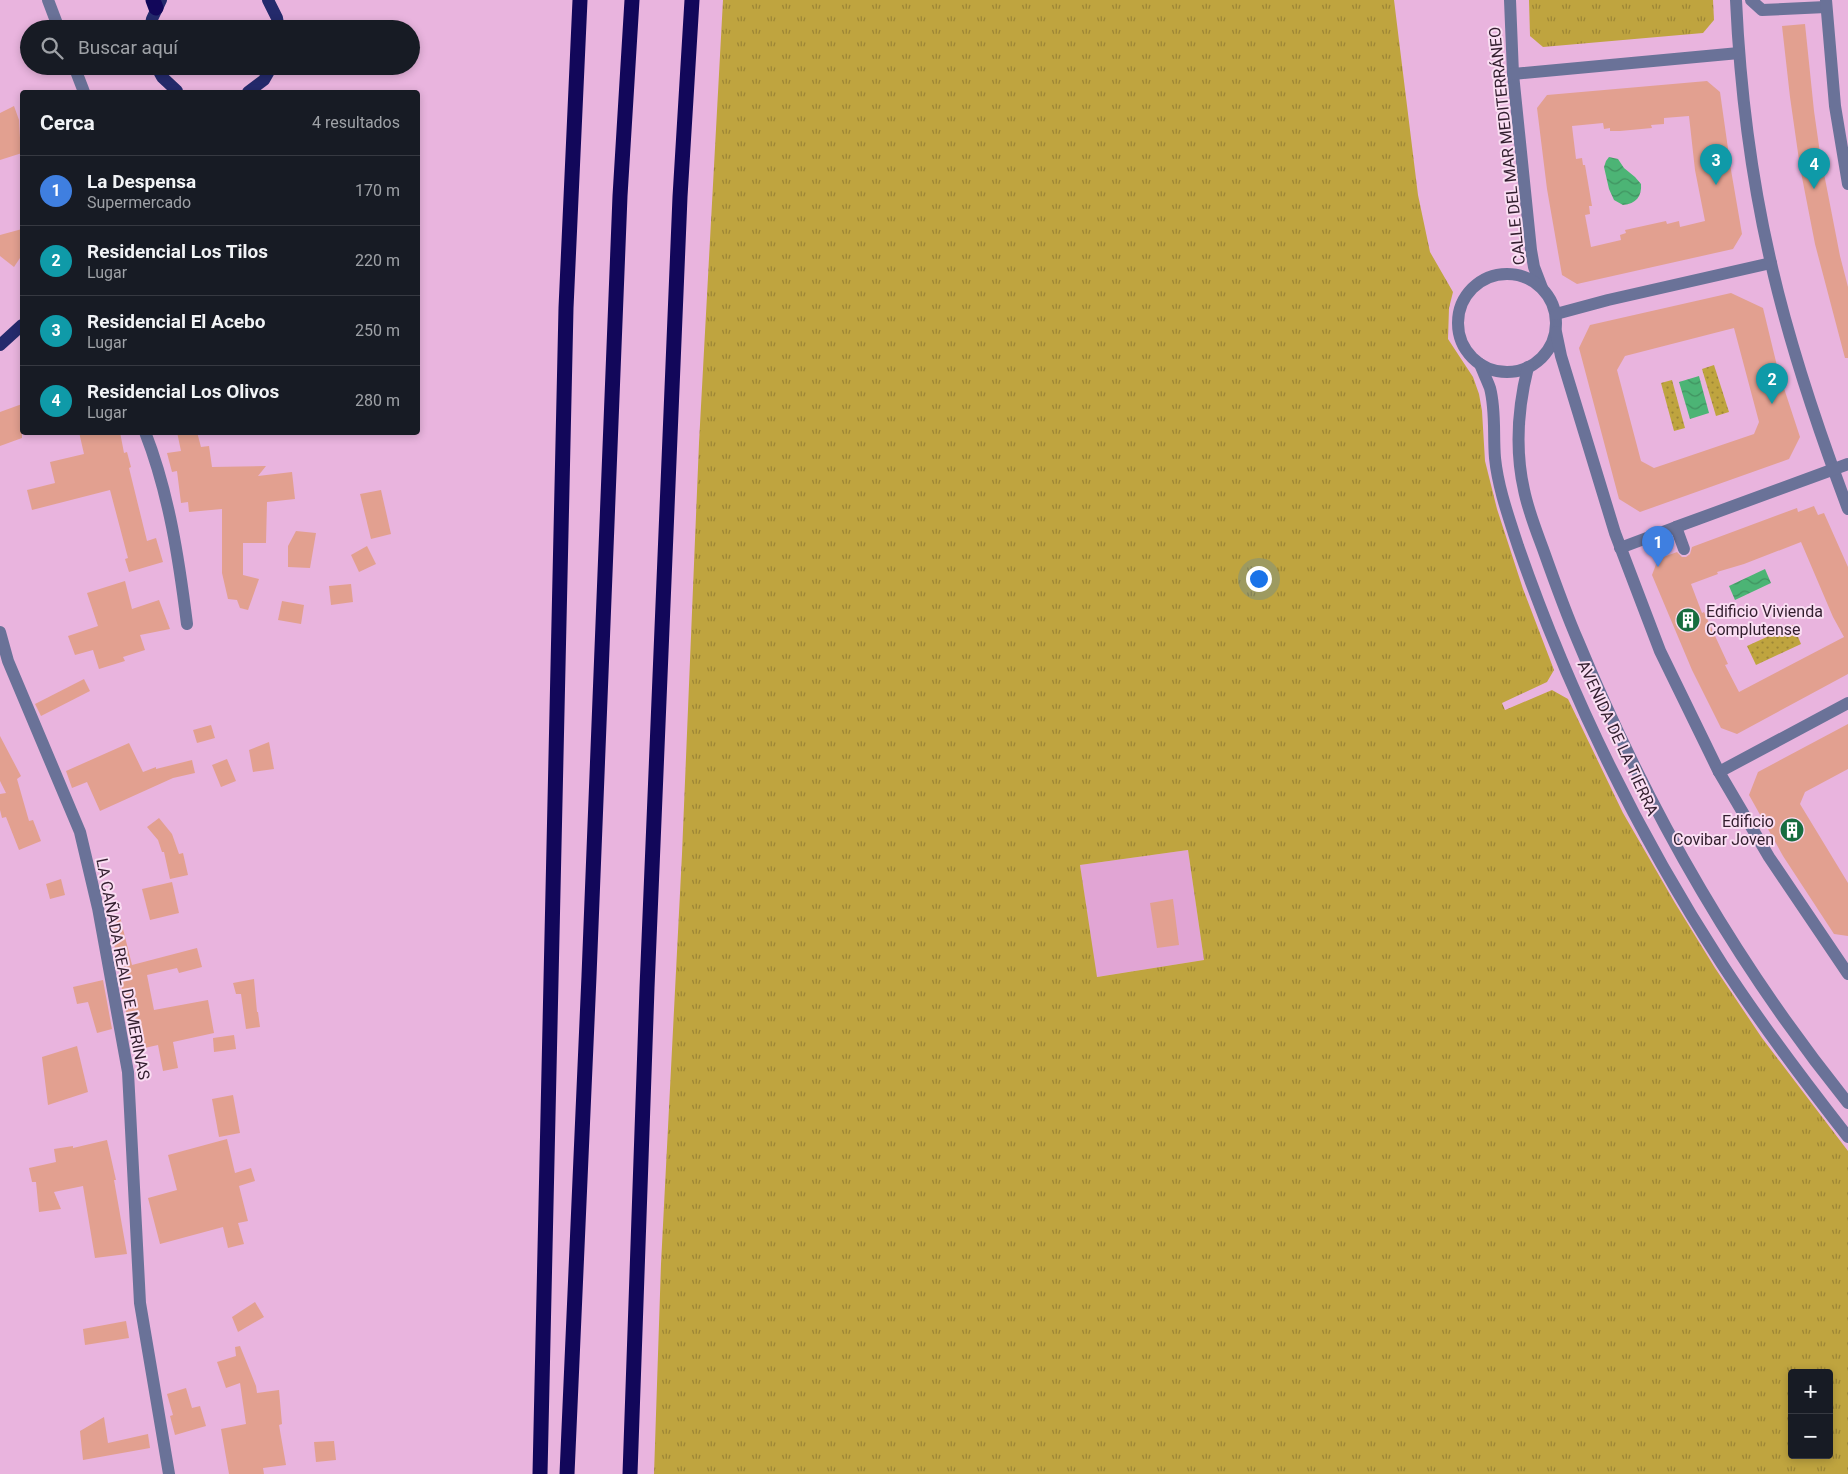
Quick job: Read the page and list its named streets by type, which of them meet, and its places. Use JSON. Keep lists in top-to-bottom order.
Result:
{
  "streets": {
    "street": ["CALLE DEL MAR MEDITERRÁNEO", "AVENIDA DE LA TIERRA", "LA CAÑADA REAL DE MERINAS"]
  },
  "crossings": [
    ["CALLE DEL MAR MEDITERRÁNEO", "AVENIDA DE LA TIERRA"]
  ],
  "places": {
    "building": ["Edificio Vivienda Complutense", "Edificio Covibar Joven"]
  },
  "page": {
    "search": "Buscar aquí",
    "heading": ["Cerca", "4 resultados"],
    "pins": [
      "3",
      "4",
      "2",
      "1"
    ],
    "list": [
      {
        "mark": "1",
        "name": "La Despensa",
        "note": "Supermercado",
        "value": "170 m"
      },
      {
        "mark": "2",
        "name": "Residencial Los Tilos",
        "note": "Lugar",
        "value": "220 m"
      },
      {
        "mark": "3",
        "name": "Residencial El Acebo",
        "note": "Lugar",
        "value": "250 m"
      },
      {
        "mark": "4",
        "name": "Residencial Los Olivos",
        "note": "Lugar",
        "value": "280 m"
      }
    ],
    "map_buttons": ["+", "−"]
  }
}
